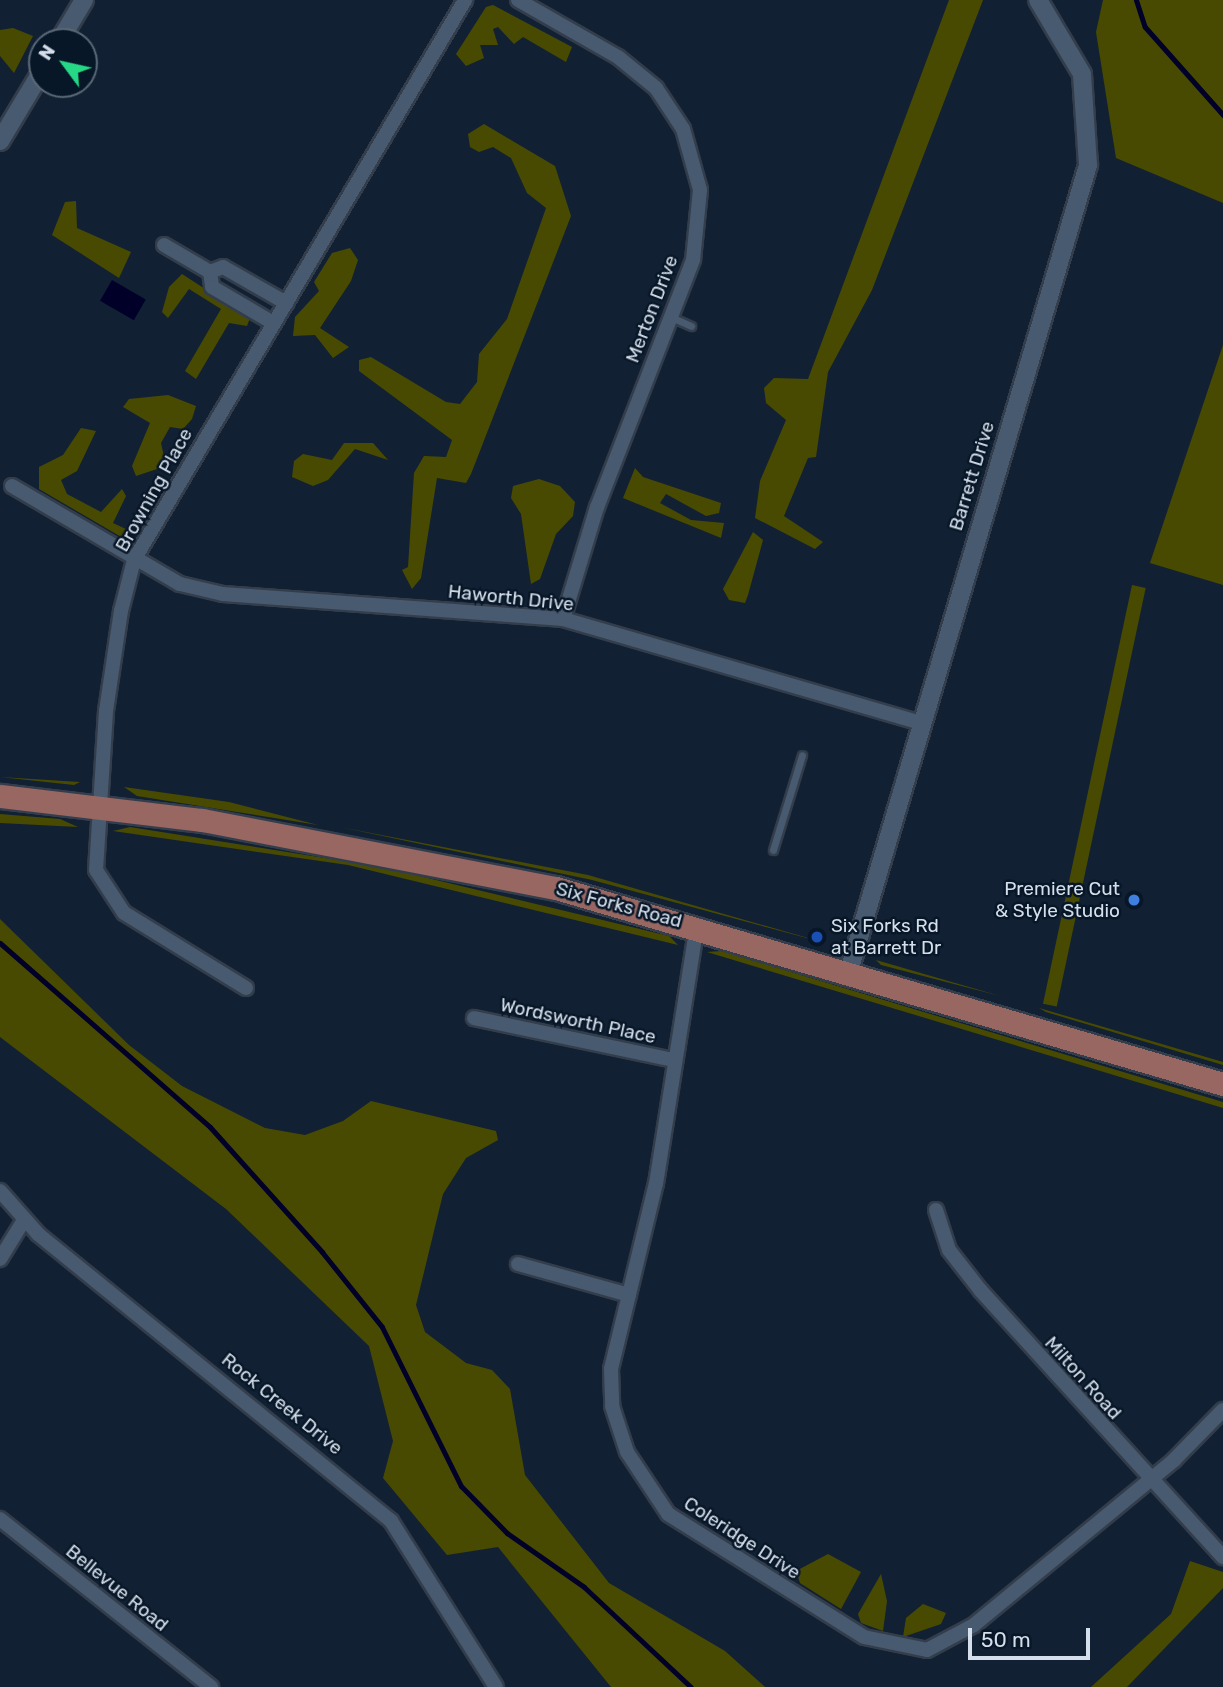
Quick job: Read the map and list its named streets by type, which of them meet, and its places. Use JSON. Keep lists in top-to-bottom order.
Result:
{
  "streets": {
    "main road": ["Six Forks Road"],
    "street": [
      "Merton Drive",
      "Barrett Drive",
      "Browning Place",
      "Haworth Drive",
      "Wordsworth Place",
      "Milton Road",
      "Rock Creek Drive",
      "Coleridge Drive",
      "Bellevue Road"
    ]
  },
  "crossings": [
    ["Merton Drive", "Haworth Drive"],
    ["Barrett Drive", "Haworth Drive"],
    ["Barrett Drive", "Six Forks Road"],
    ["Browning Place", "Haworth Drive"],
    ["Browning Place", "Six Forks Road"],
    ["Six Forks Road", "Coleridge Drive"],
    ["Wordsworth Place", "Coleridge Drive"],
    ["Milton Road", "Coleridge Drive"]
  ],
  "places": ["Premiere Cut & Style Studio", "Six Forks Rd at Barrett Dr"],
  "scale_bar": "50 m",
  "north": "top left"
}
